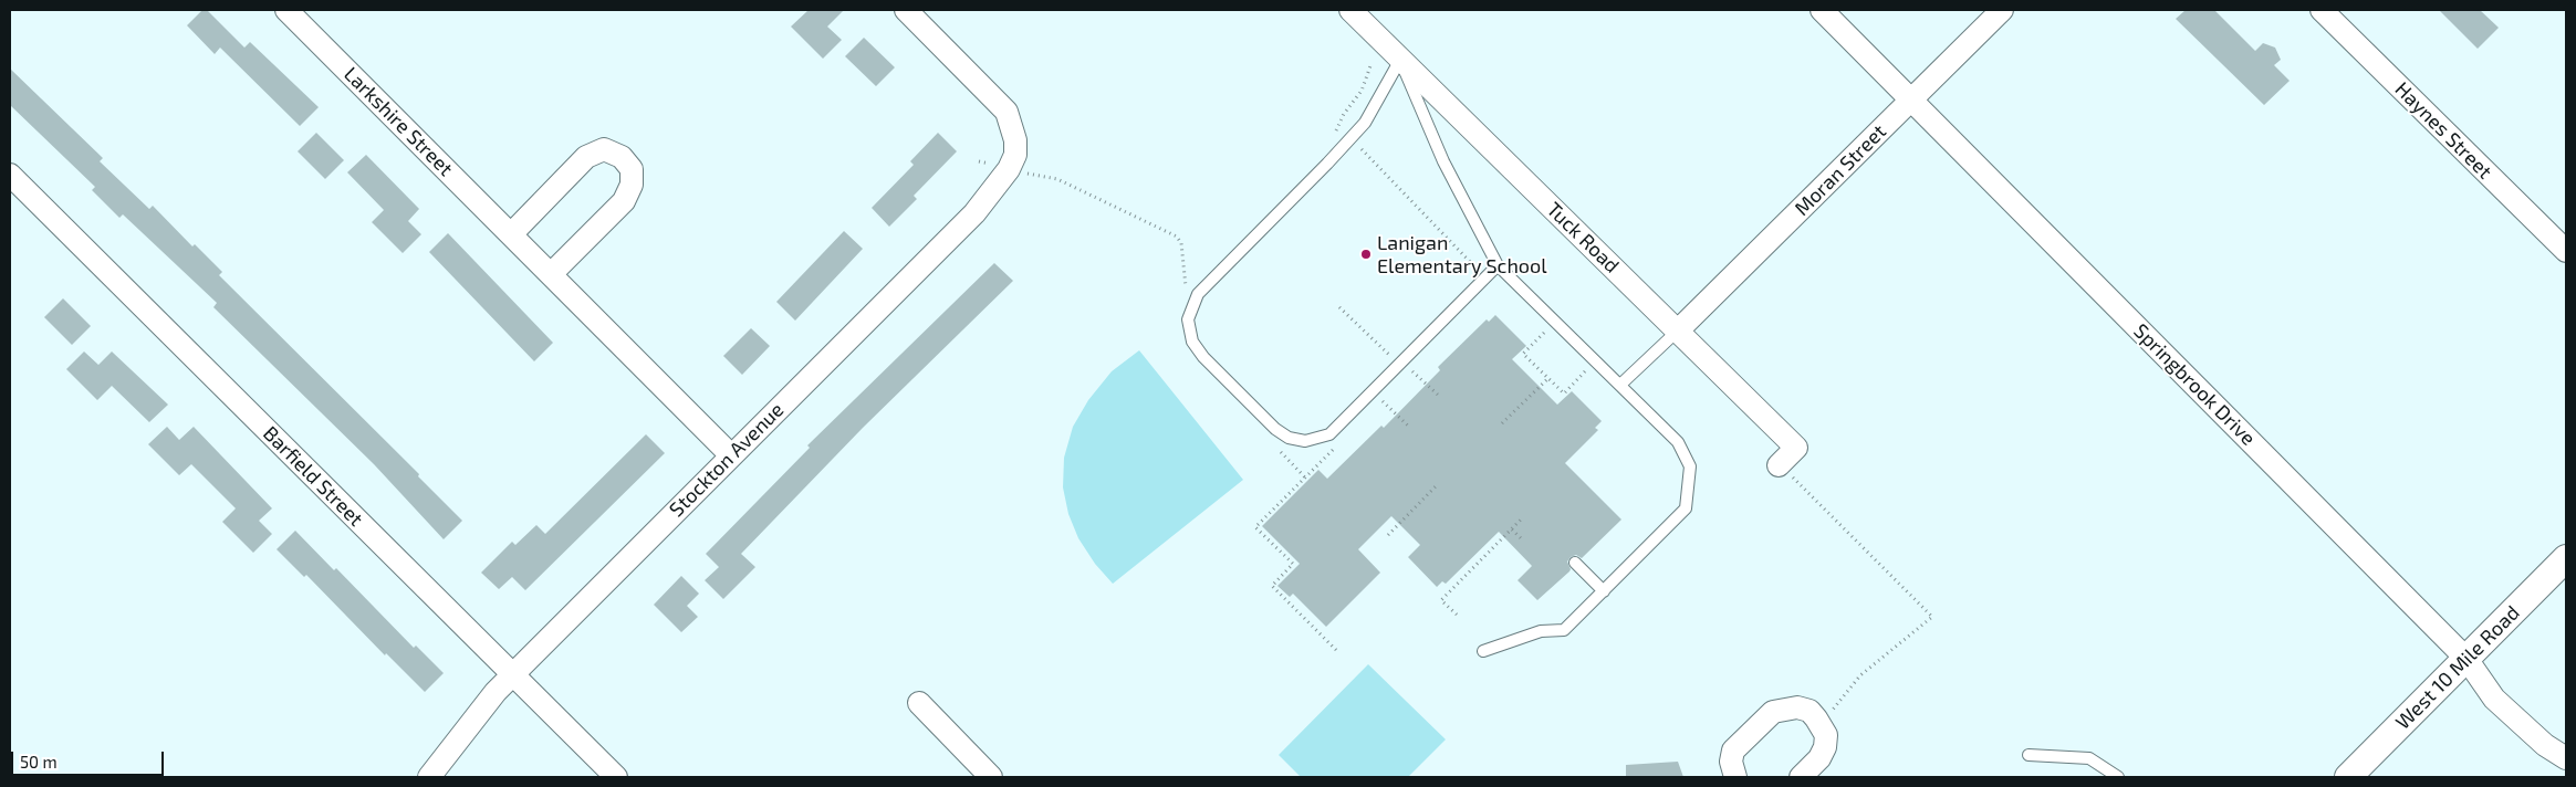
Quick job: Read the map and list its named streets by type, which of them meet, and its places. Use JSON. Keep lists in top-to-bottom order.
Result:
{
  "streets": {
    "street": [
      "Larkshire Street",
      "Haynes Street",
      "Moran Street",
      "Tuck Road",
      "Springbrook Drive",
      "Stockton Avenue",
      "Barfield Street",
      "West 10 Mile Road"
    ]
  },
  "crossings": [
    ["Larkshire Street", "Stockton Avenue"],
    ["Moran Street", "Tuck Road"],
    ["Moran Street", "Springbrook Drive"],
    ["Springbrook Drive", "West 10 Mile Road"],
    ["Stockton Avenue", "Barfield Street"]
  ],
  "places": ["Lanigan Elementary School"],
  "scale_bar": "50 m"
}
